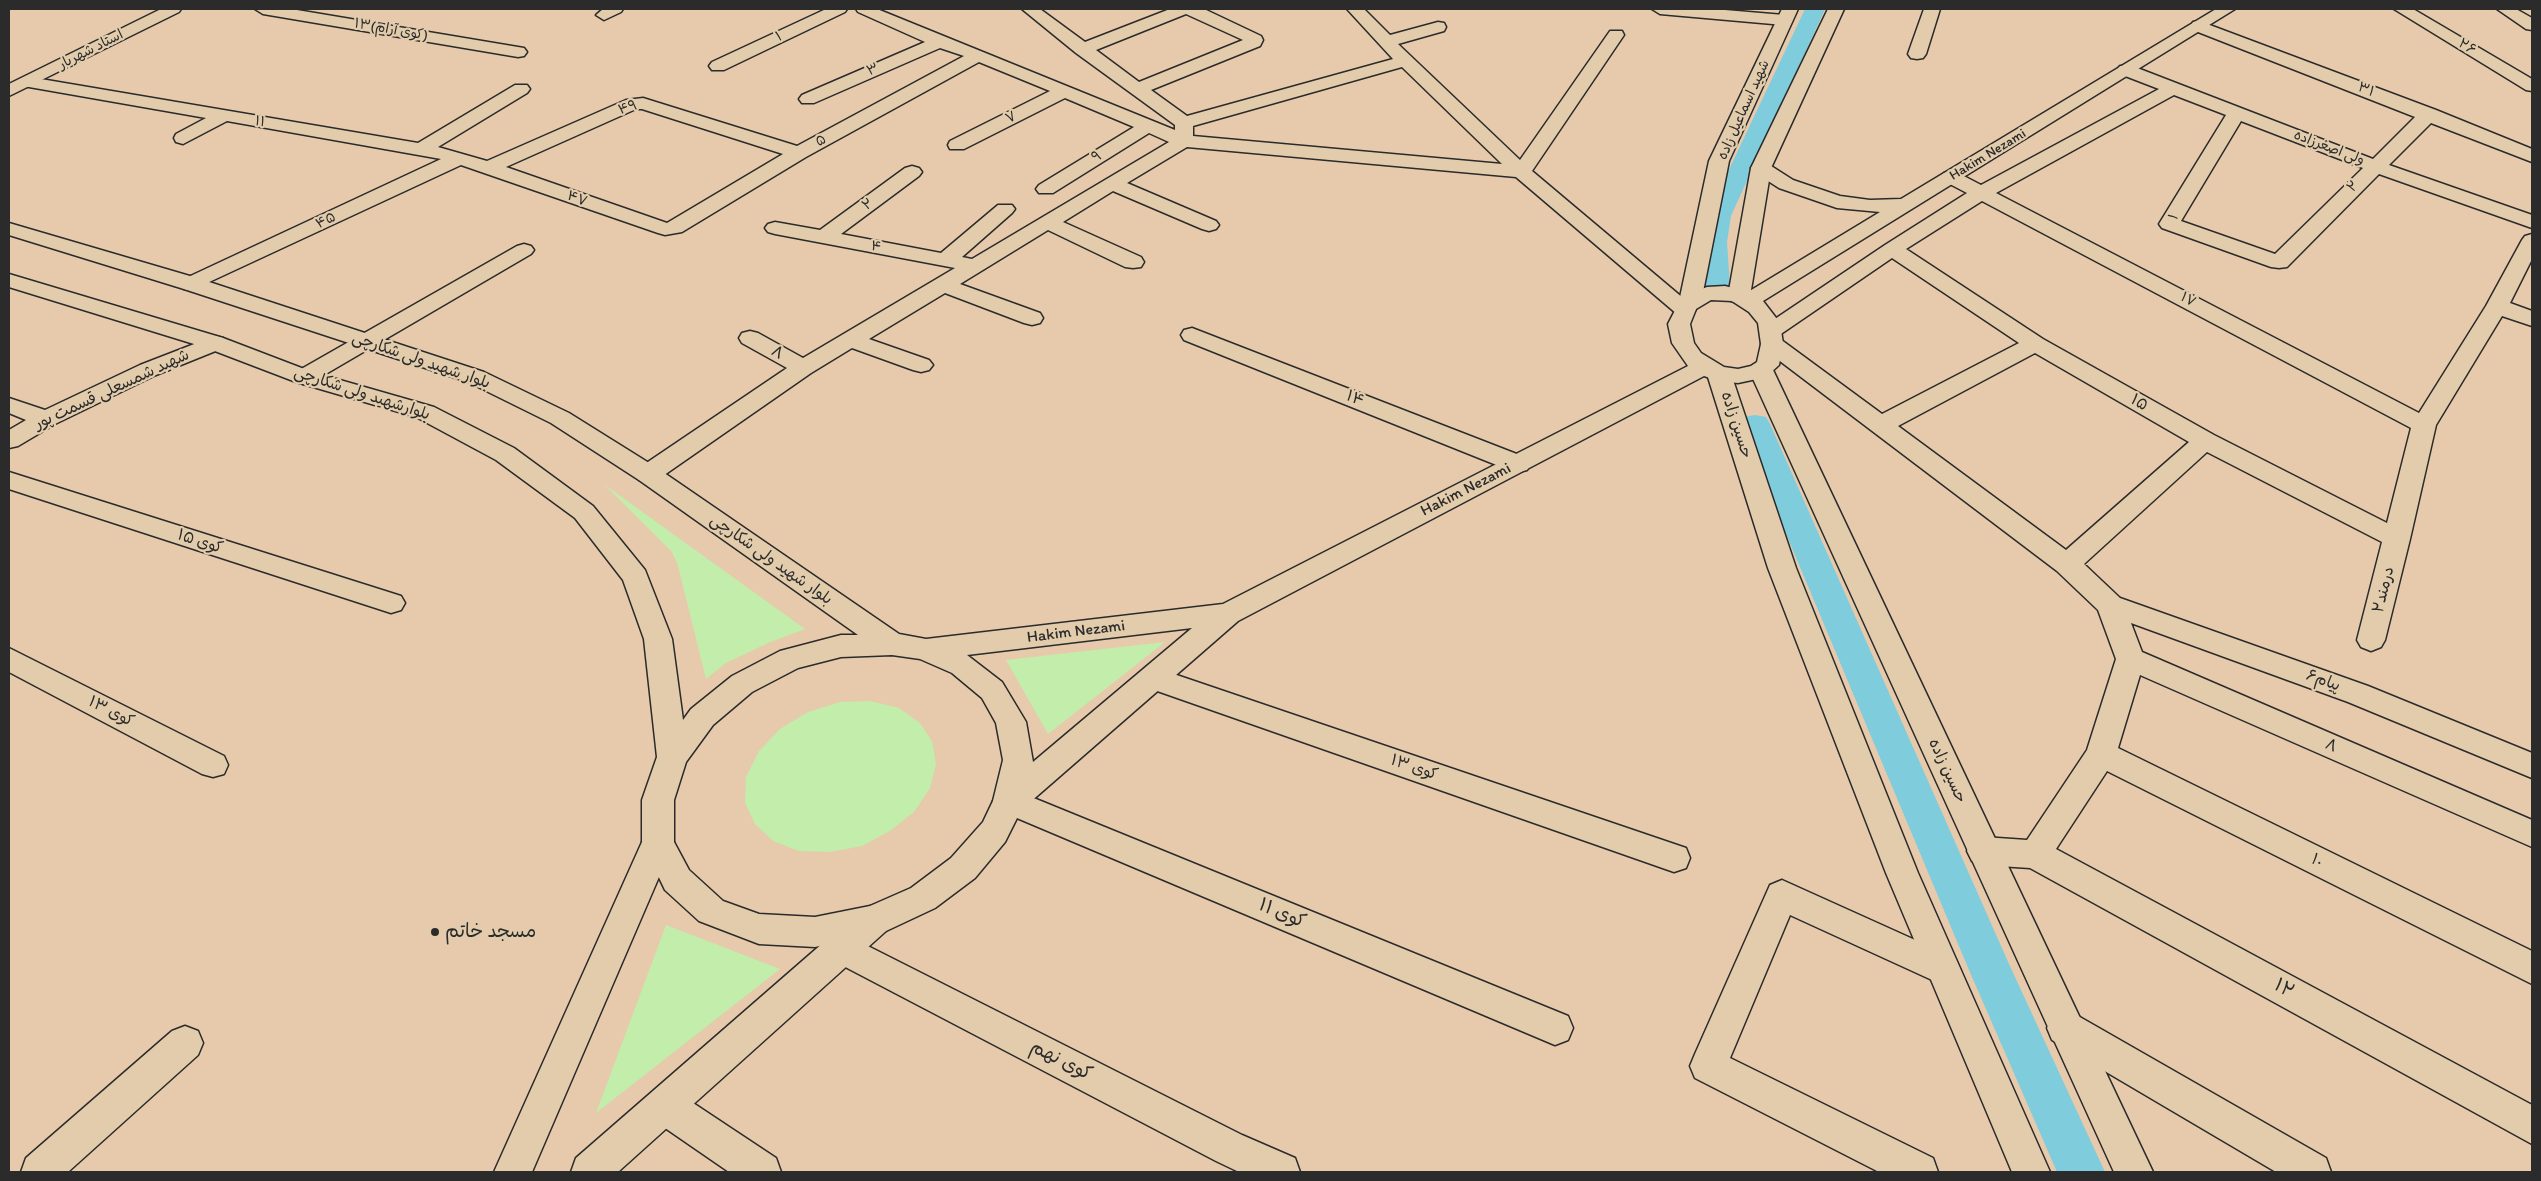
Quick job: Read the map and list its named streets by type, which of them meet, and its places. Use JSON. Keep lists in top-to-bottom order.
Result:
{
  "streets": {
    "street": [
      "۱۳(کوی آرام)",
      "۱",
      "۲۶",
      "استاد شهریار",
      "۳",
      "۳۱",
      "۴۹",
      "شهید اسماعیل زاده",
      "۷",
      "۱۱",
      "۵",
      "ولی اصغرزاده",
      "Hakim Nezami",
      "۹",
      "۲",
      "۴۷",
      "۴۵",
      "۴",
      "۱۷",
      "۸",
      "بلوار شهید ولی شکارچی",
      "شهید شمسعلی قسمت پور",
      "بلوارشهید ولی شکارچی",
      "۱۴",
      "۱۵",
      "حسین زاده",
      "کوی ۱۵",
      "درمند۲",
      "۶پیام",
      "کوی ۱۳",
      "۱۰",
      "کوی ۱۱",
      "۱۲",
      "کوی نهم"
    ]
  },
  "crossings": [
    ["۱", "ولی اصغرزاده"],
    ["۱", "۲"],
    ["استاد شهریار", "۱۱"],
    ["۳۱", "Hakim Nezami"],
    ["۳۱", "۲"],
    ["۴۹", "۱۱"],
    ["۴۹", "۵"],
    ["۴۹", "۴۷"],
    ["شهید اسماعیل زاده", "Hakim Nezami"],
    ["شهید اسماعیل زاده", "حسین زاده"],
    ["۱۱", "۴۷"],
    ["۱۱", "۴۵"],
    ["۵", "۴۷"],
    ["ولی اصغرزاده", "Hakim Nezami"],
    ["ولی اصغرزاده", "۲"],
    ["Hakim Nezami", "۱۷"],
    ["Hakim Nezami", "۱۴"],
    ["Hakim Nezami", "حسین زاده"],
    ["Hakim Nezami", "کوی ۱۳"],
    ["Hakim Nezami", "کوی ۱۱"],
    ["۲", "۴"],
    ["۴۵", "بلوار شهید ولی شکارچی"],
    ["۱۷", "درمند۲"],
    ["شهید شمسعلی قسمت پور", "بلوارشهید ولی شکارچی"],
    ["۱۵", "درمند۲"]
  ],
  "places": ["مسجد خاتم"]
}
